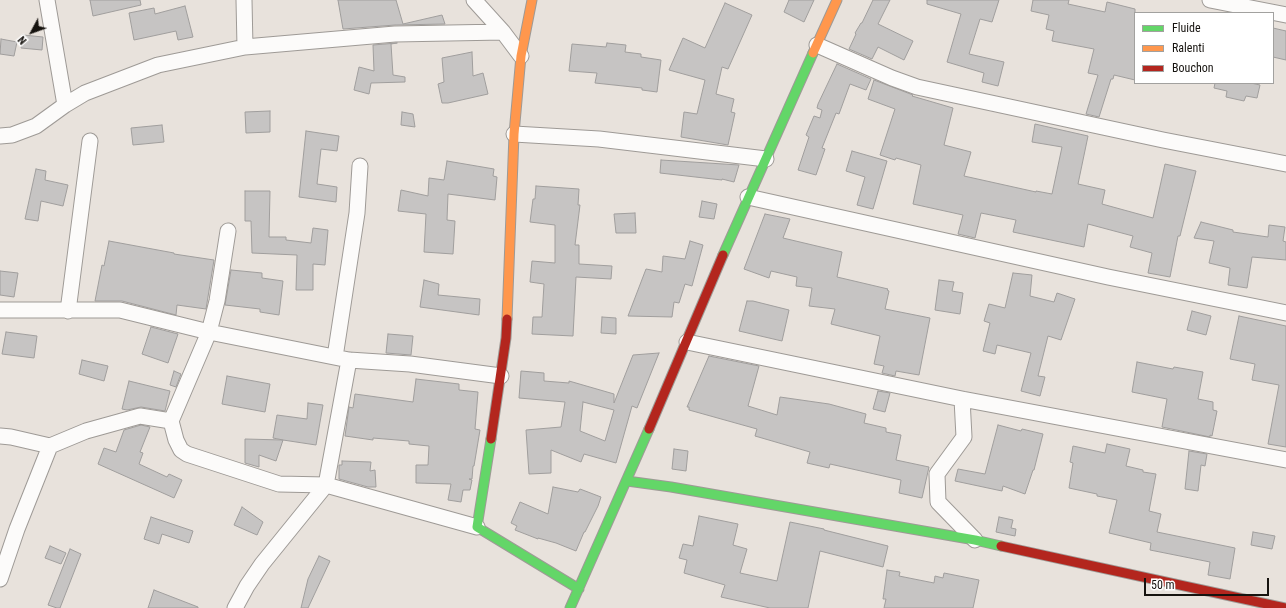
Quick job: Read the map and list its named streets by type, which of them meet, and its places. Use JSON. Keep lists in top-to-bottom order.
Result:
{
  "legend": ["Fluide", "Ralenti", "Bouchon"],
  "scale_bar": "50 m",
  "north": "bottom left"
}
